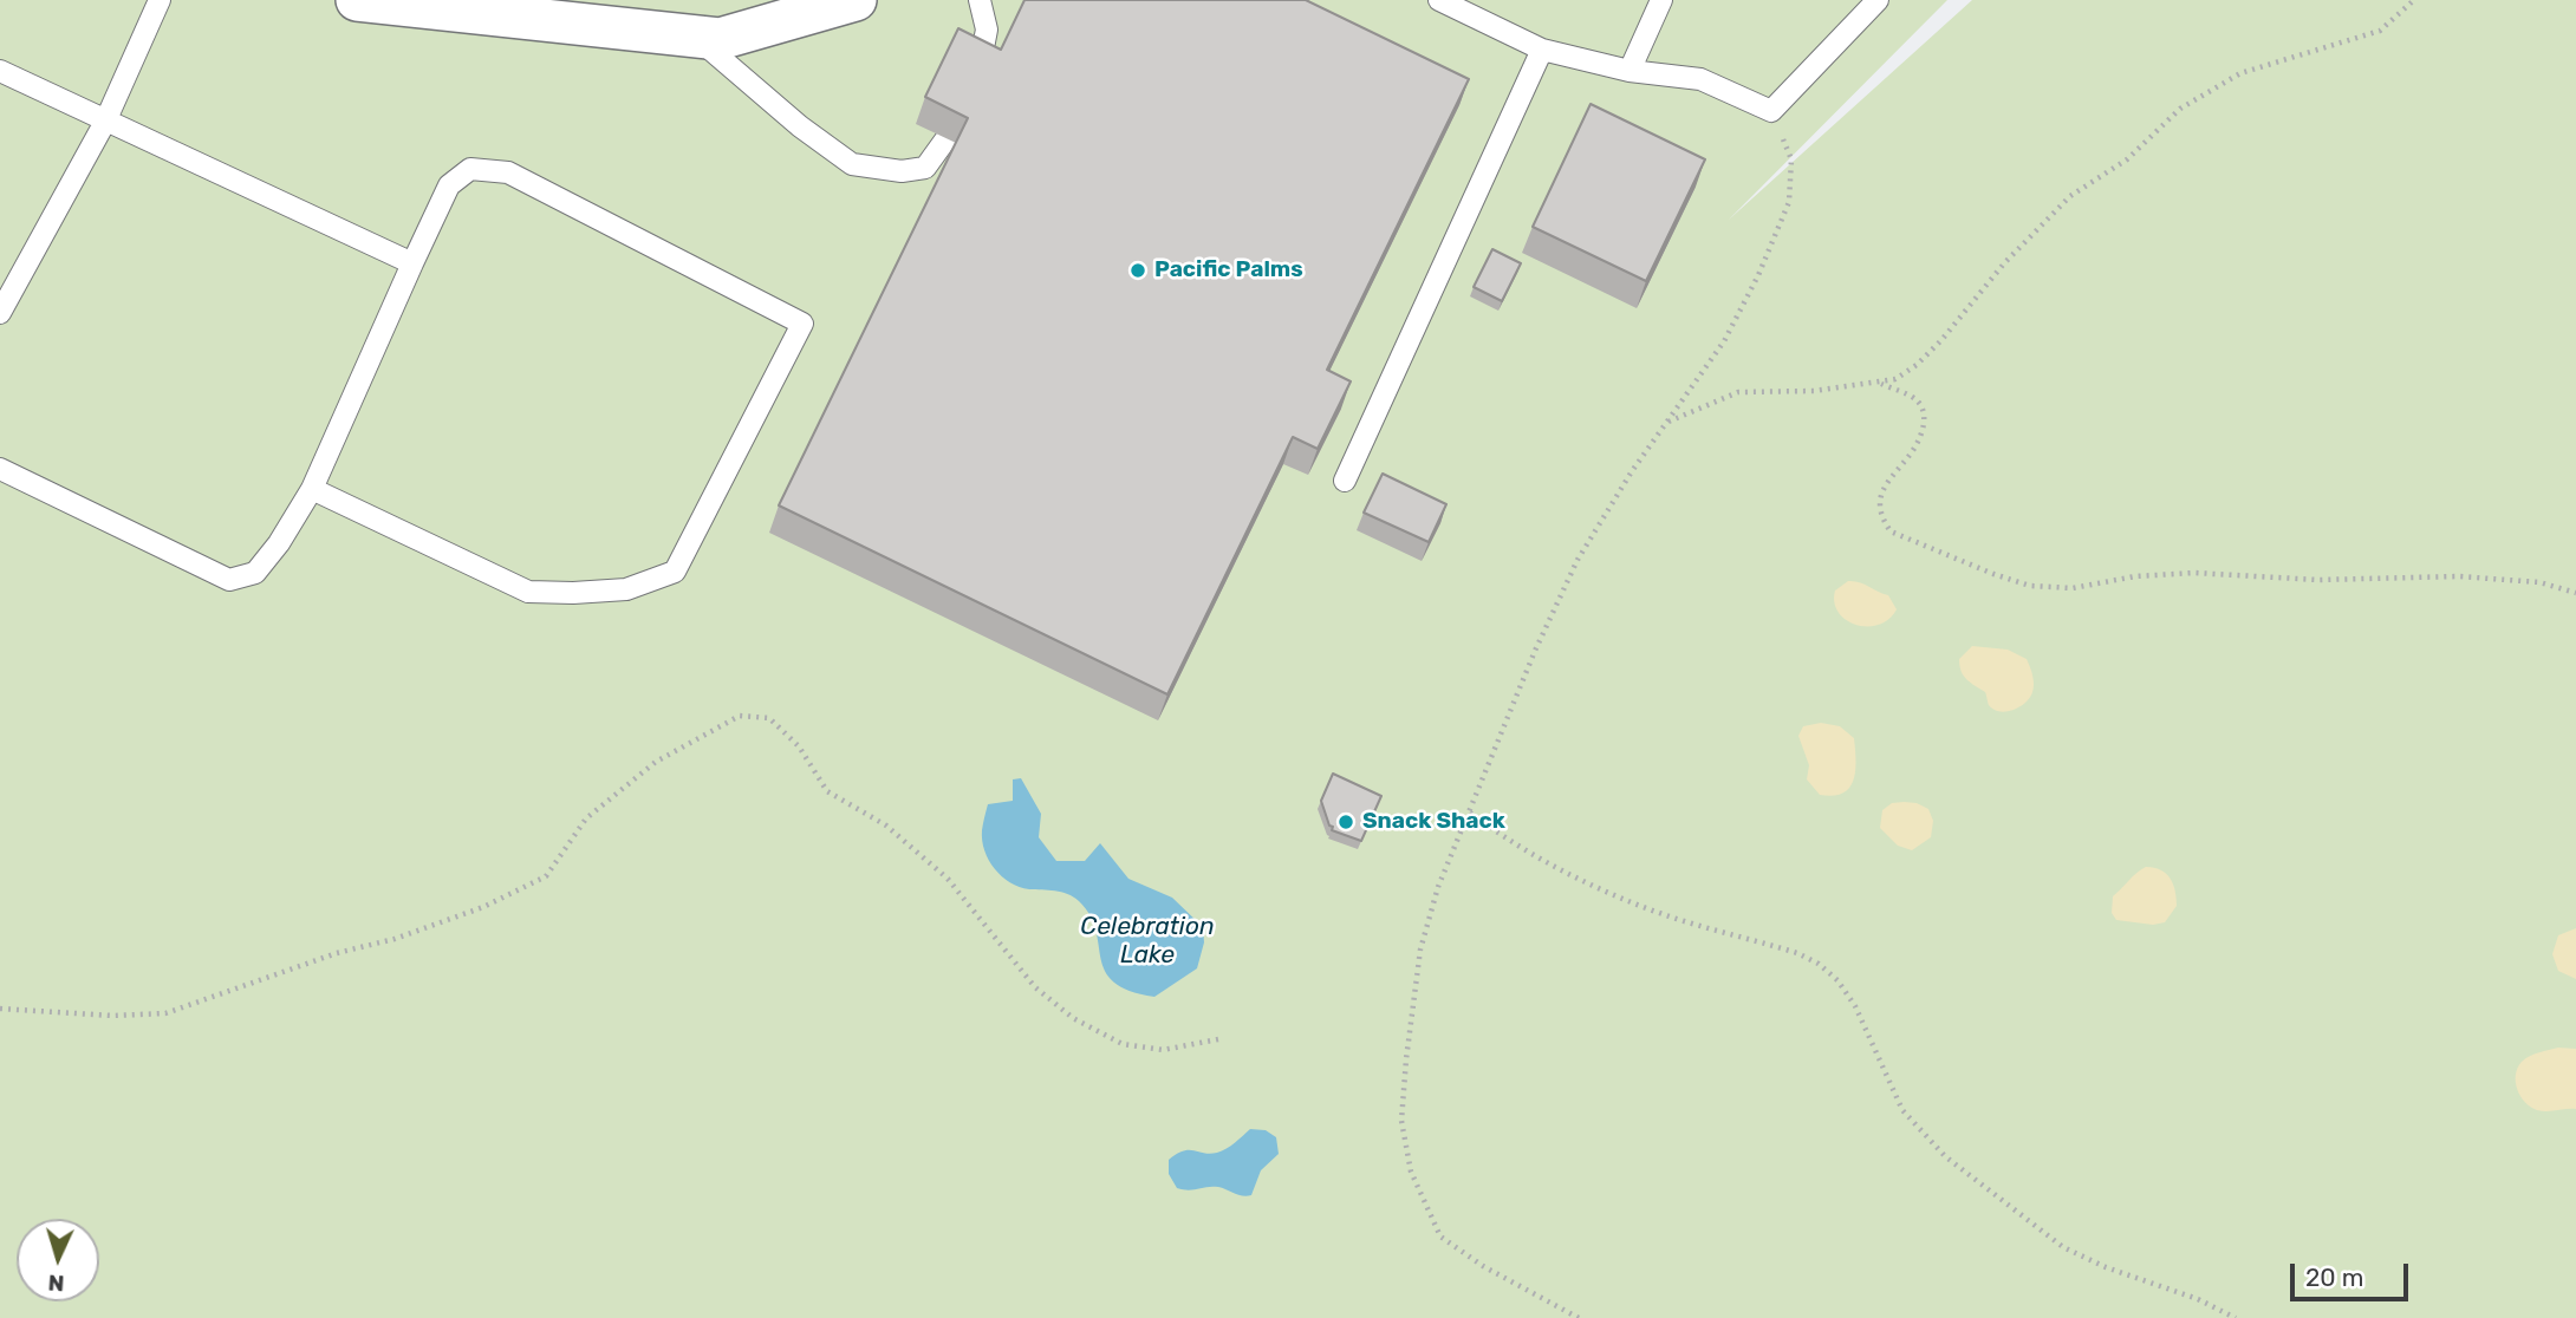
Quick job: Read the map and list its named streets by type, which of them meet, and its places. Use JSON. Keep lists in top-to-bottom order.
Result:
{
  "water": ["Celebration Lake"],
  "places": ["Pacific Palms", "Snack Shack"],
  "scale_bar": "20 m",
  "north": "bottom"
}
